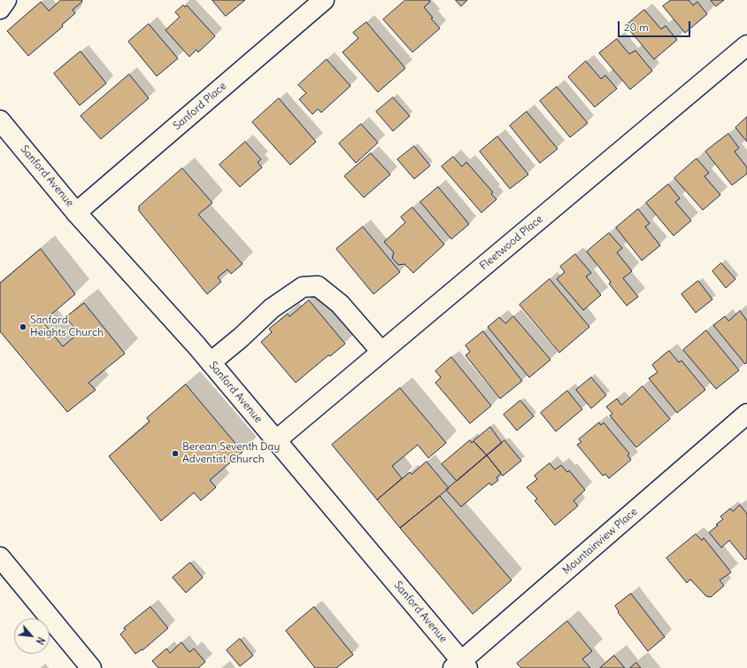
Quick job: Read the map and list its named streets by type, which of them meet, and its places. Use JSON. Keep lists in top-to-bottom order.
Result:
{
  "streets": {
    "street": [
      "Sanford Place",
      "Sanford Avenue",
      "Fleetwood Place",
      "Mountainview Place"
    ]
  },
  "crossings": [
    ["Sanford Place", "Sanford Avenue"],
    ["Sanford Avenue", "Fleetwood Place"],
    ["Sanford Avenue", "Mountainview Place"]
  ],
  "places": ["Sanford Heights Church", "Berean Seventh Day Adventist Church"],
  "scale_bar": "20 m",
  "north": "bottom right"
}
